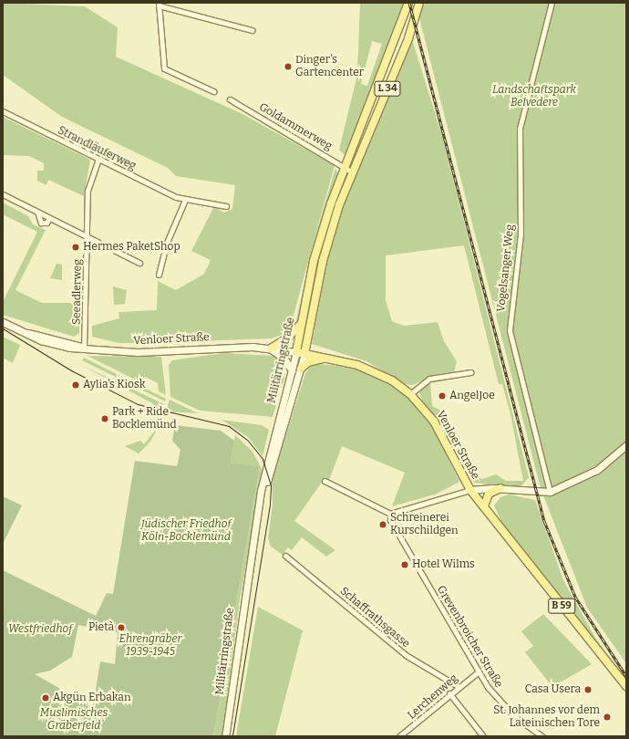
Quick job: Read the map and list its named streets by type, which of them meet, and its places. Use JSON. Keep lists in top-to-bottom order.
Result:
{
  "streets": {
    "main road": [
      "L 34",
      "Venloer Straße",
      "Militärringstraße",
      "B 59"
    ],
    "street": [
      "Goldammerweg",
      "Strandläuferweg",
      "Vogelsanger Weg",
      "Seeadlerweg",
      "Schaffrathsgasse",
      "Grevenbroicher Straße",
      "Lerchenweg"
    ]
  },
  "crossings": [
    ["L 34", "Venloer Straße"],
    ["L 34", "Militärringstraße"],
    ["Goldammerweg", "Militärringstraße"],
    ["Strandläuferweg", "Seeadlerweg"],
    ["Seeadlerweg", "Venloer Straße"],
    ["Venloer Straße", "Militärringstraße"],
    ["Schaffrathsgasse", "Lerchenweg"],
    ["Grevenbroicher Straße", "Lerchenweg"]
  ],
  "parks": [
    "Landschaftspark Belvedere",
    "Jüdischer Friedhof Köln-Bocklemünd",
    "Westfriedhof",
    "Ehrengräber 1939-1945",
    "Muslimisches Gräberfeld"
  ],
  "places": [
    "Dinger's Gartencenter",
    "Hermes PaketShop",
    "Aylia's Kiosk",
    "AngelJoe",
    "Park + Ride Bocklemünd",
    "Schreinerei Kurschildgen",
    "Hotel Wilms",
    "Pietà",
    "Casa Usera",
    "Akgün Erbakan",
    "St. Johannes vor dem Lateinischen Tore"
  ]
}
